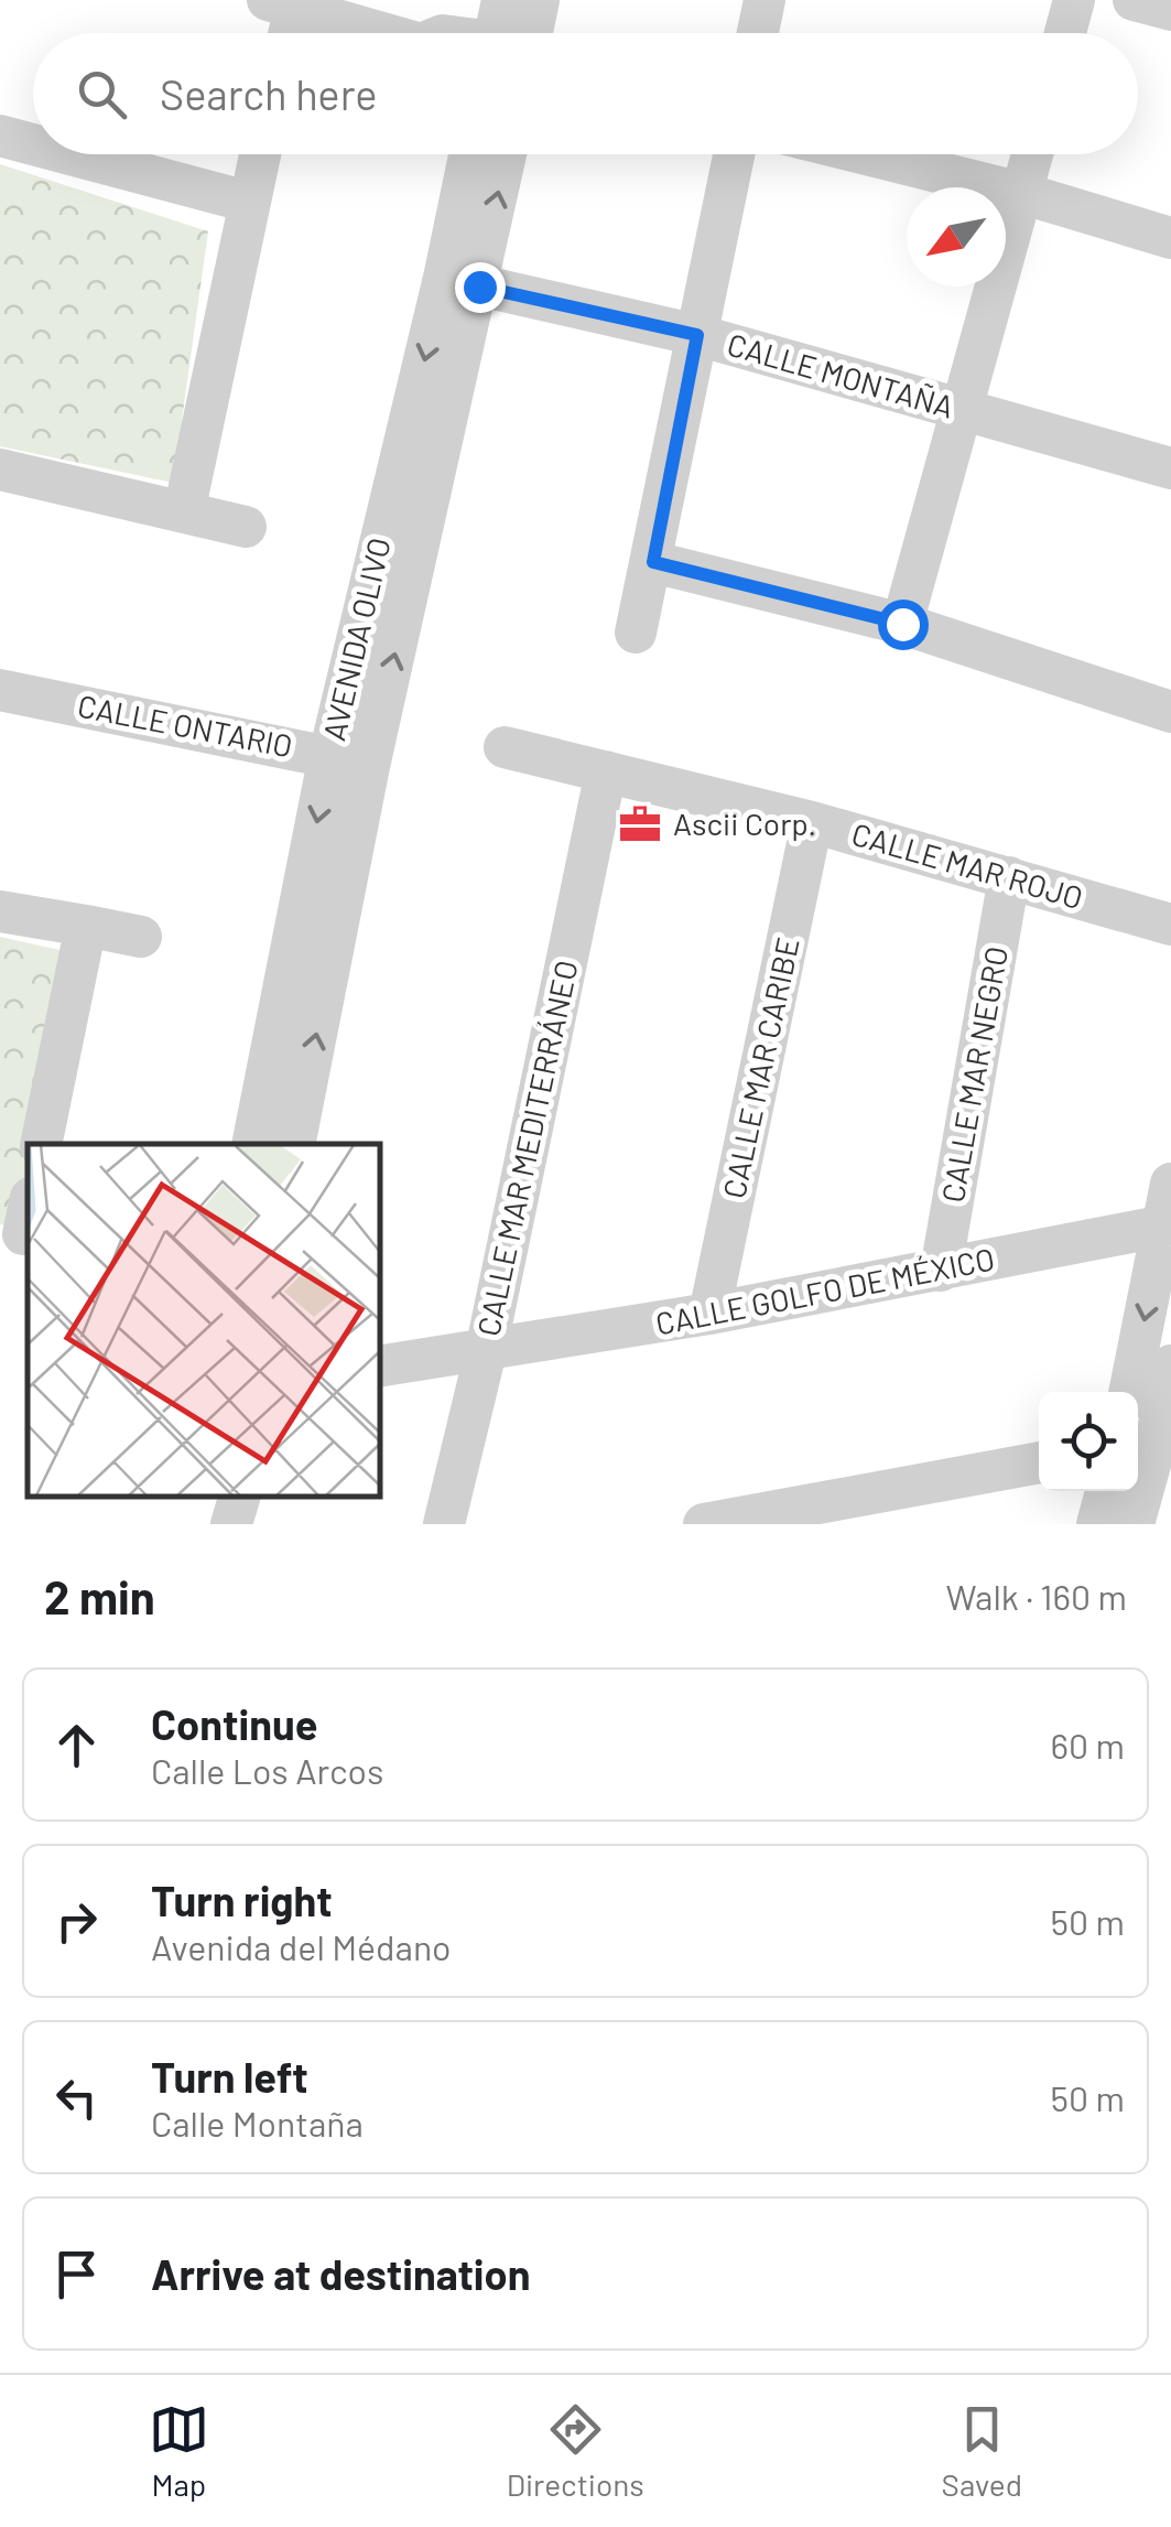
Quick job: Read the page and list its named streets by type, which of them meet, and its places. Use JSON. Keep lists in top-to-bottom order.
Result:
{
  "streets": {
    "street": [
      "CALLE MONTAÑA",
      "AVENIDA OLIVO",
      "CALLE ONTARIO",
      "CALLE MAR ROJO",
      "CALLE MAR CARIBE",
      "CALLE MAR NEGRO",
      "CALLE MAR MEDITERRÁNEO",
      "CALLE GOLFO DE MÉXICO"
    ]
  },
  "crossings": [
    ["CALLE MONTAÑA", "AVENIDA OLIVO"],
    ["AVENIDA OLIVO", "CALLE ONTARIO"],
    ["CALLE MAR ROJO", "CALLE MAR CARIBE"],
    ["CALLE MAR ROJO", "CALLE MAR NEGRO"],
    ["CALLE MAR ROJO", "CALLE MAR MEDITERRÁNEO"],
    ["CALLE MAR CARIBE", "CALLE GOLFO DE MÉXICO"],
    ["CALLE MAR NEGRO", "CALLE GOLFO DE MÉXICO"],
    ["CALLE MAR MEDITERRÁNEO", "CALLE GOLFO DE MÉXICO"]
  ],
  "places": {
    "office": ["Ascii Corp."]
  },
  "north": "bottom left",
  "page": {
    "search": "Search here",
    "heading": ["2 min", "Walk · 160 m"],
    "list": [
      ["Continue", "Calle Los Arcos", "60 m"],
      ["Turn right", "Avenida del Médano", "50 m"],
      ["Turn left", "Calle Montaña", "50 m"],
      "Arrive at destination"
    ],
    "nav": ["Map", "Directions", "Saved"]
  }
}
